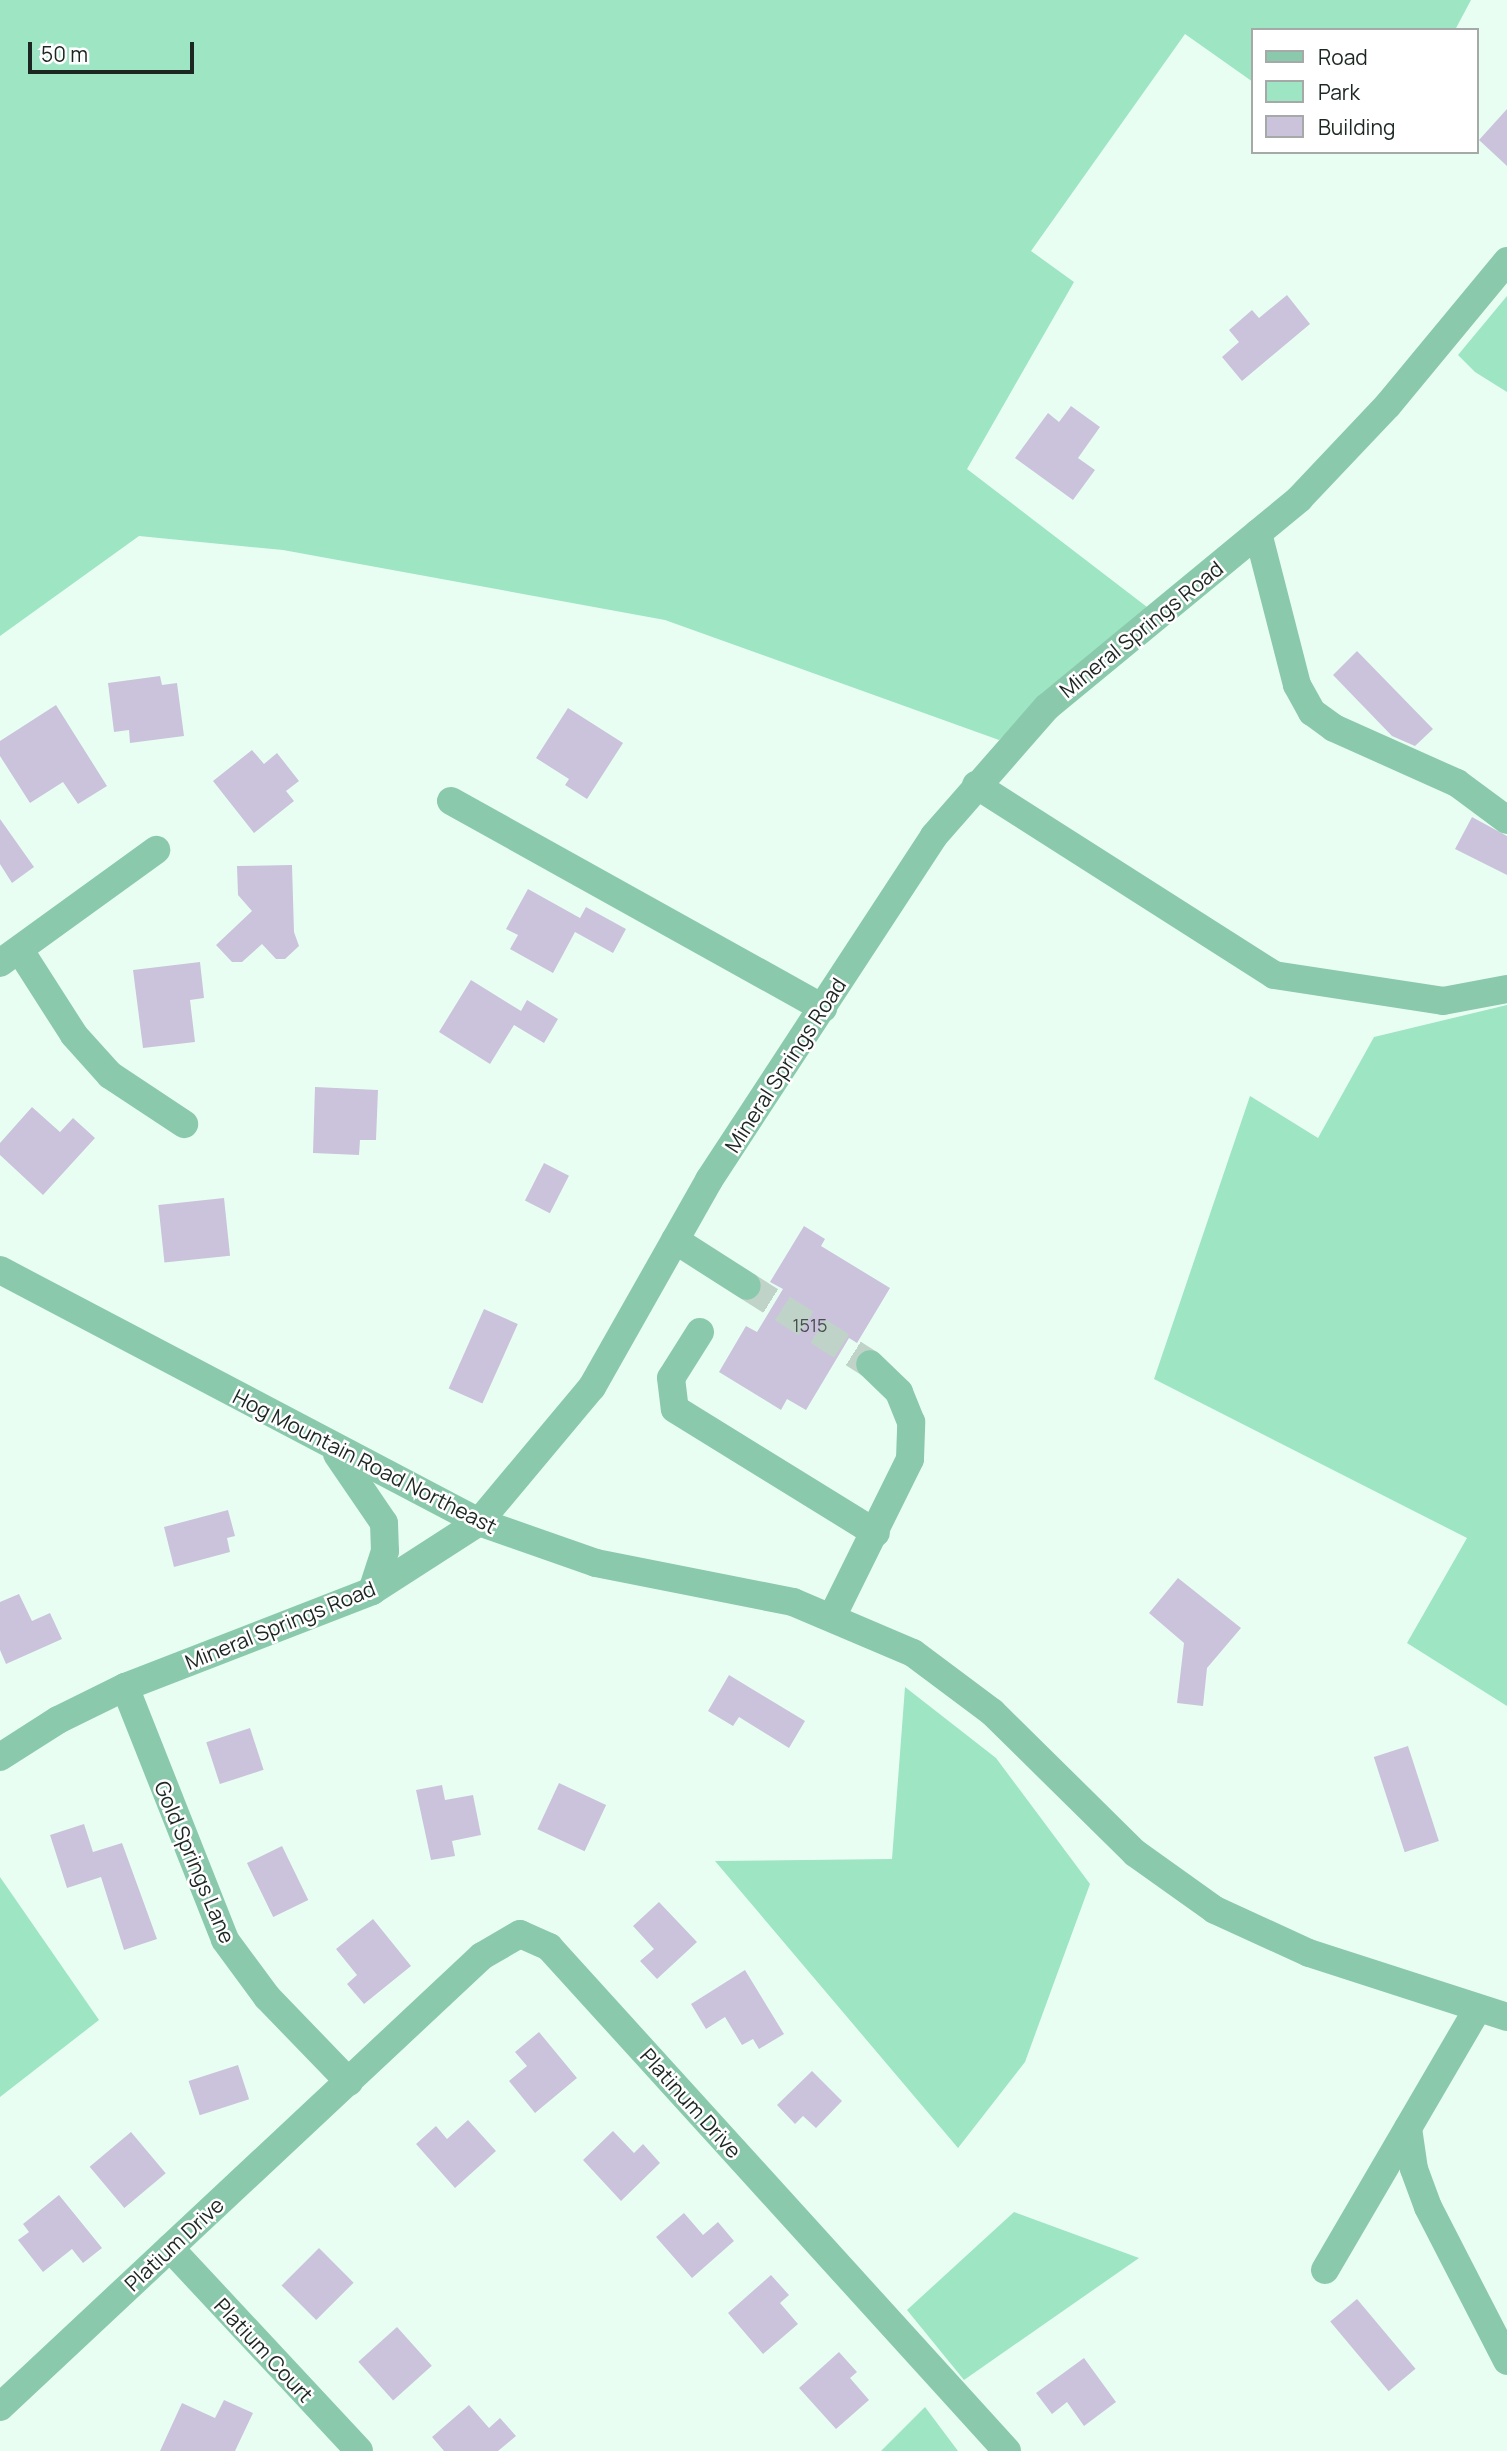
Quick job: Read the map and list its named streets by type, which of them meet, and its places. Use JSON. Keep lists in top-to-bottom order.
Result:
{
  "streets": {
    "street": [
      "Mineral Springs Road",
      "Hog Mountain Road Northeast",
      "Gold Springs Lane",
      "Platinum Drive",
      "Platium Drive",
      "Platium Court"
    ]
  },
  "crossings": [
    ["Mineral Springs Road", "Hog Mountain Road Northeast"],
    ["Mineral Springs Road", "Gold Springs Lane"],
    ["Gold Springs Lane", "Platinum Drive"],
    ["Gold Springs Lane", "Platium Drive"],
    ["Platinum Drive", "Platium Drive"],
    ["Platium Drive", "Platium Court"]
  ],
  "house_numbers": ["1515"],
  "legend": ["Road", "Park", "Building"],
  "scale_bar": "50 m"
}
